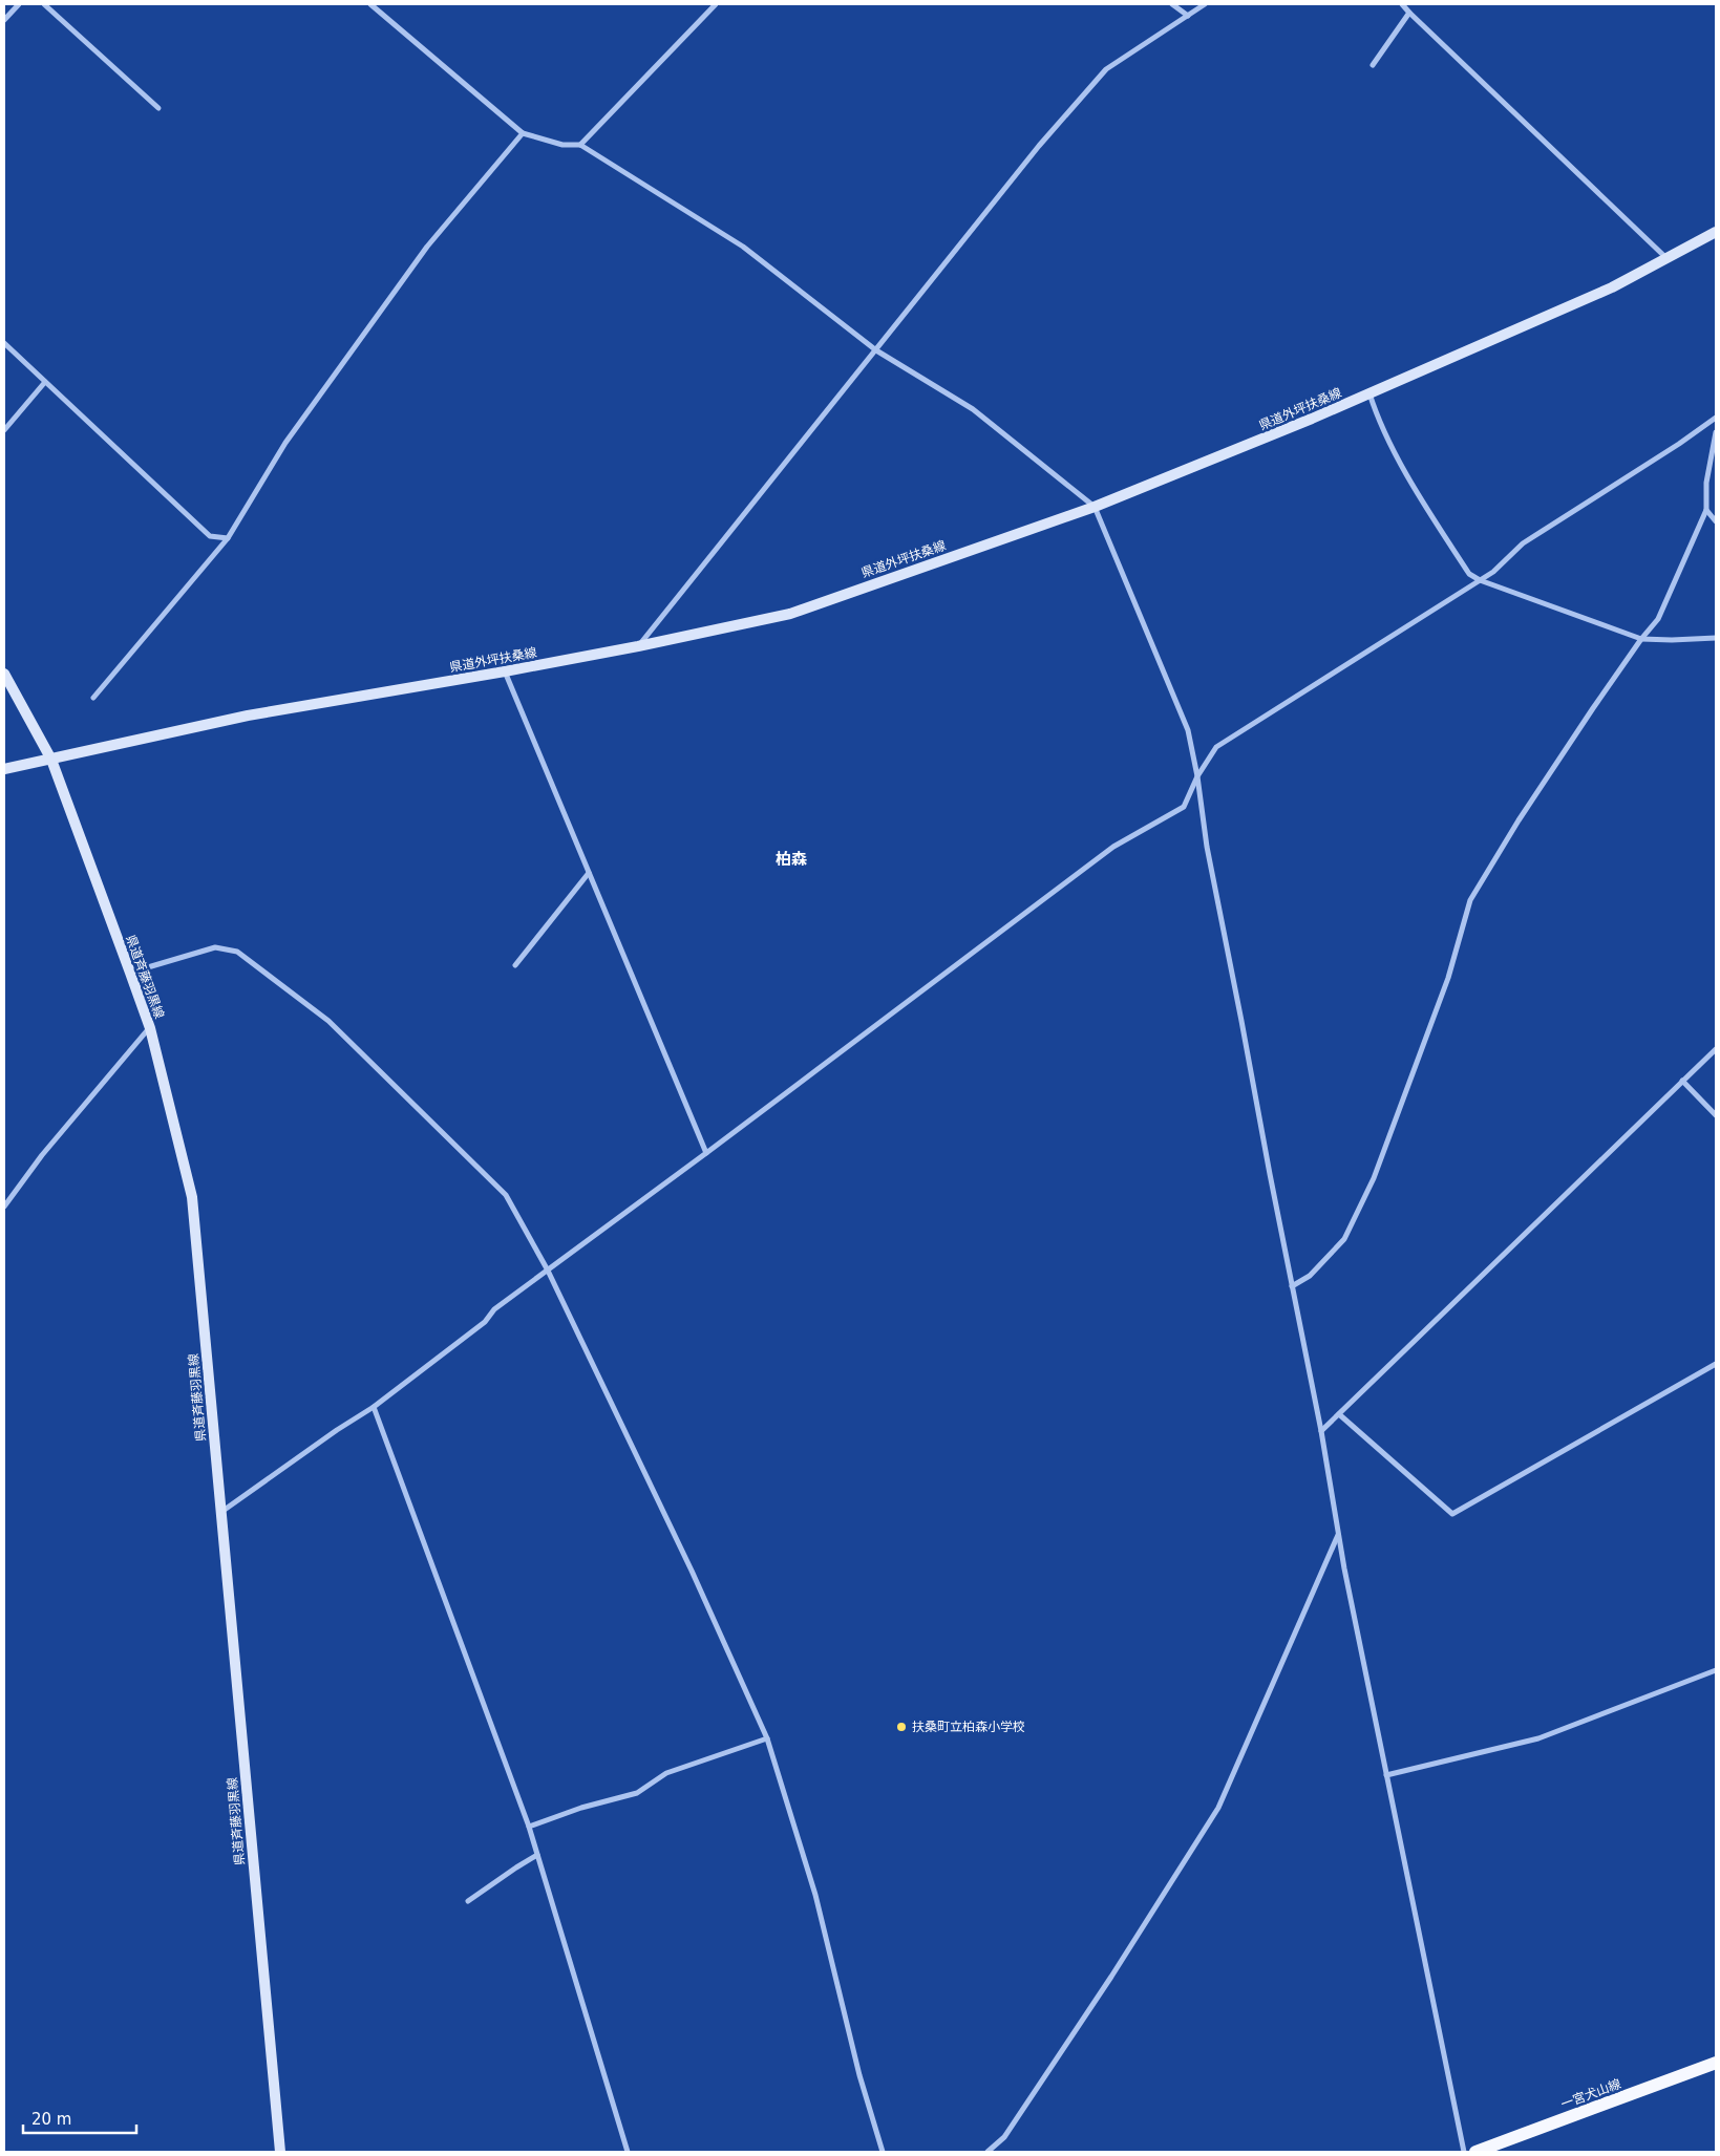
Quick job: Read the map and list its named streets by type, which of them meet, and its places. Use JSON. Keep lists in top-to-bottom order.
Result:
{
  "streets": {
    "main road": ["県道外坪扶桑線", "県道斉藤羽黒線", "一宮犬山線"]
  },
  "crossings": [
    ["県道外坪扶桑線", "県道斉藤羽黒線"]
  ],
  "districts": ["柏森"],
  "places": ["扶桑町立柏森小学校"],
  "scale_bar": "20 m"
}
